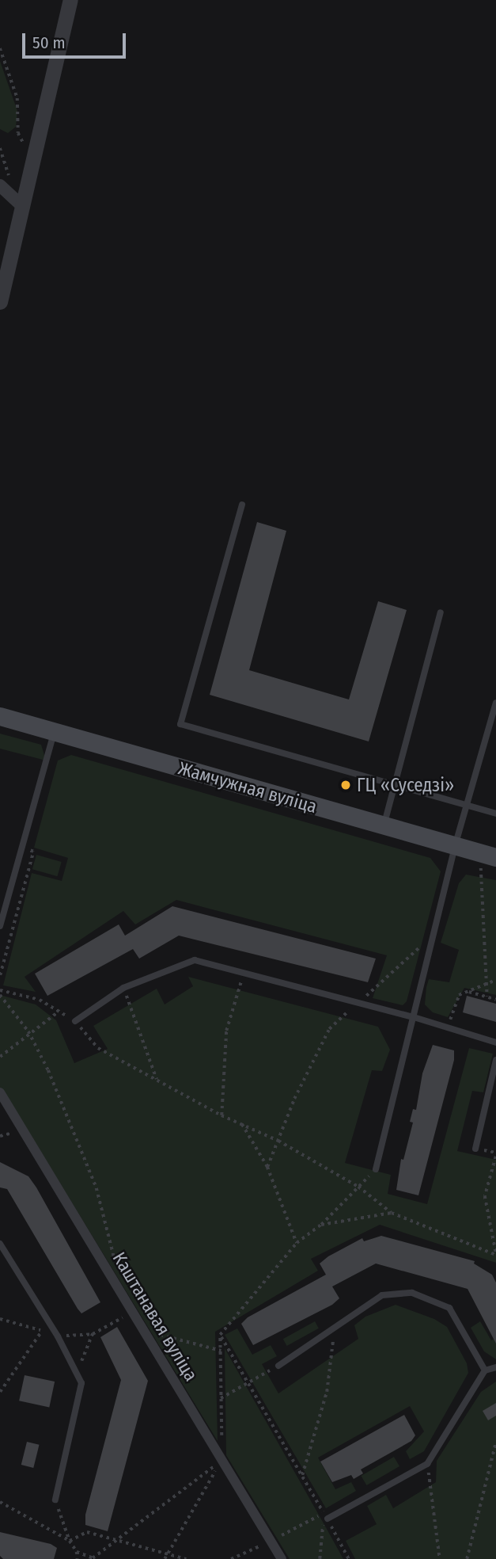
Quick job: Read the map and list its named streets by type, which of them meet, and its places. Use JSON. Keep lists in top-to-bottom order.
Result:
{
  "streets": {
    "main road": ["Жамчужная вуліца"],
    "street": ["Каштанавая вуліца"]
  },
  "places": ["ГЦ «Суседзі»"],
  "scale_bar": "50 m"
}
